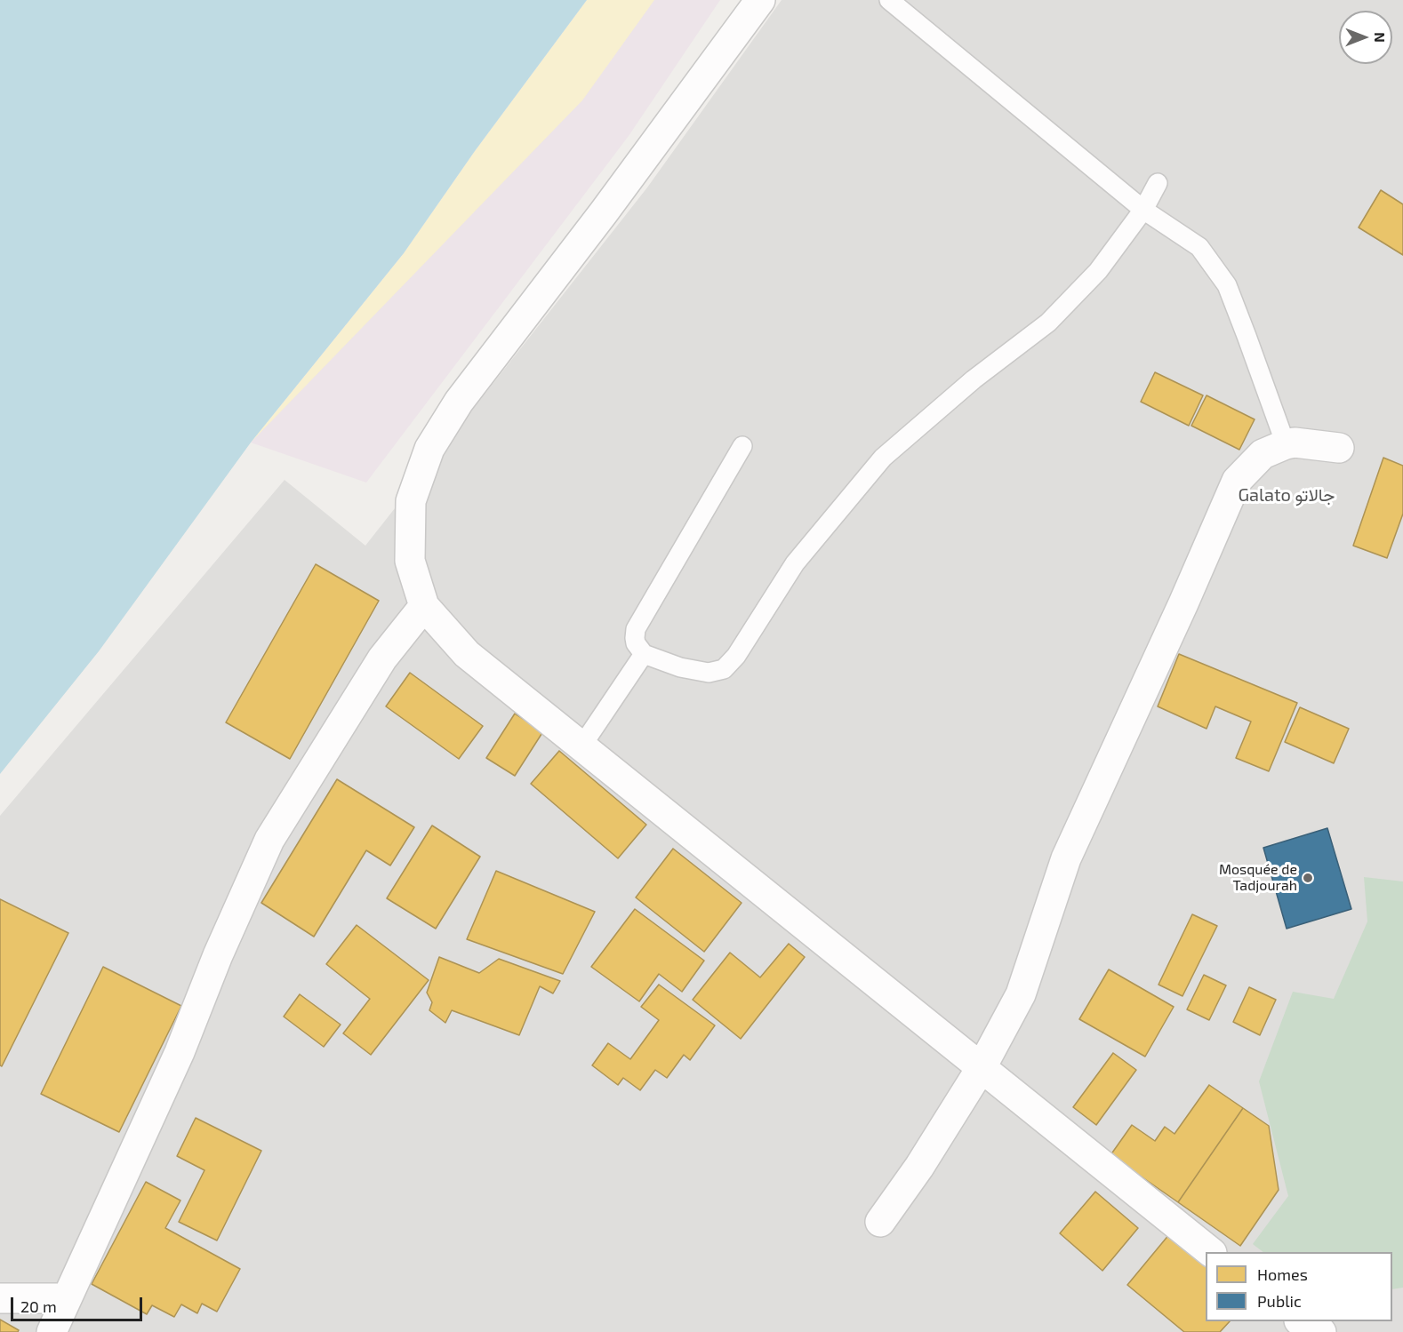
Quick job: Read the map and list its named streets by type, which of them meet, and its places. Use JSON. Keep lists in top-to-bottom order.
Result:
{
  "districts": ["Galato جالاتو"],
  "places": ["Mosquée de Tadjourah"],
  "legend": ["Homes", "Public"],
  "scale_bar": "20 m",
  "north": "right"
}
